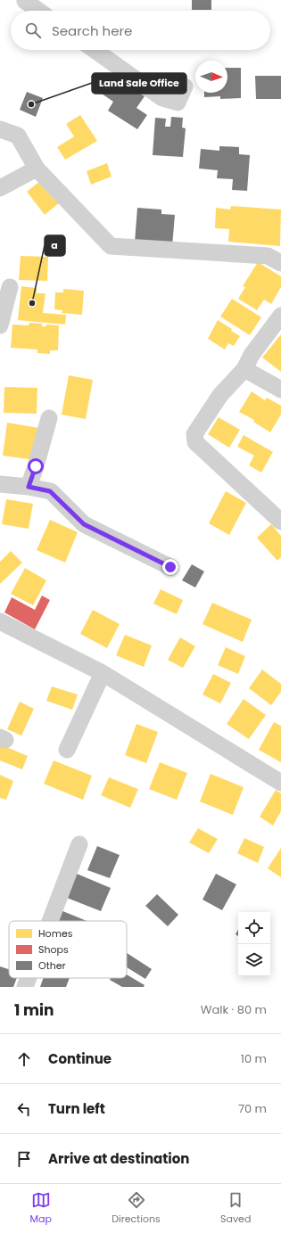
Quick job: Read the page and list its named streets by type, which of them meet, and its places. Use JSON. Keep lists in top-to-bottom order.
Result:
{
  "places": ["Land Sale Office", "a"],
  "legend": ["Homes", "Shops", "Other"],
  "north": "right",
  "page": {
    "search": "Search here",
    "heading": ["1 min", "Walk · 80 m"],
    "list": [
      ["Continue", "10 m"],
      ["Turn left", "70 m"],
      "Arrive at destination"
    ],
    "nav": ["Map", "Directions", "Saved"]
  }
}
